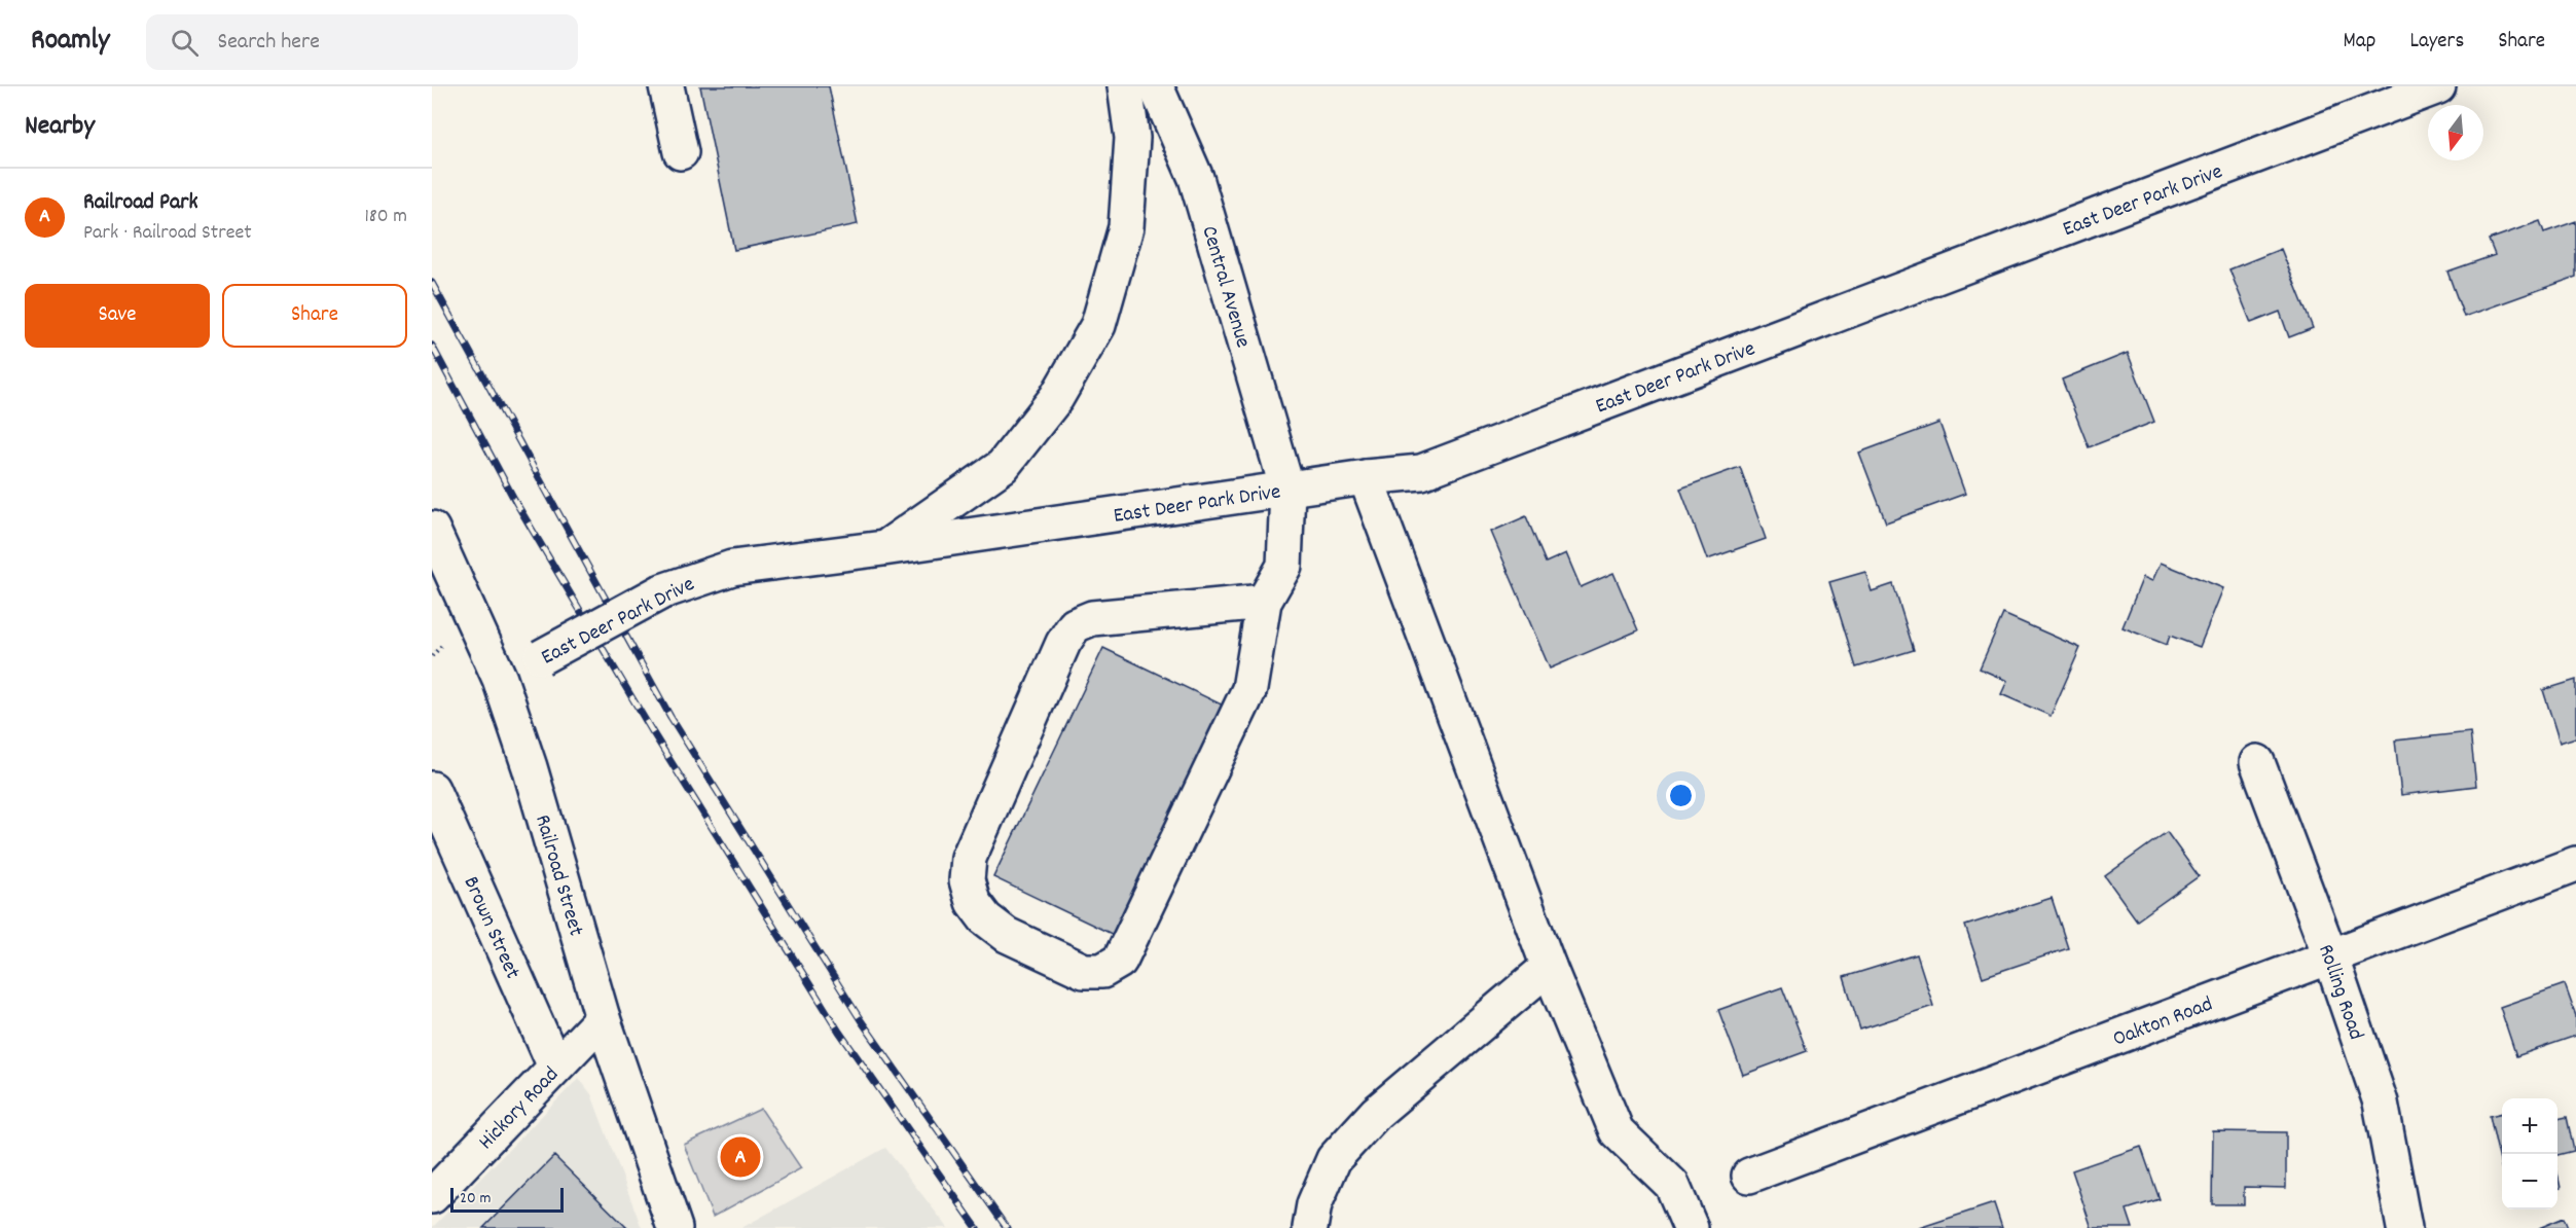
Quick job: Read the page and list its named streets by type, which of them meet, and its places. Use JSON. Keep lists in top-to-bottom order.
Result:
{
  "streets": {
    "street": [
      "East Deer Park Drive",
      "Central Avenue",
      "Railroad Street",
      "Brown Street",
      "Rolling Road",
      "Oakton Road",
      "Hickory Road"
    ]
  },
  "crossings": [
    ["East Deer Park Drive", "Central Avenue"],
    ["East Deer Park Drive", "Railroad Street"],
    ["Railroad Street", "Hickory Road"],
    ["Brown Street", "Hickory Road"],
    ["Rolling Road", "Oakton Road"]
  ],
  "scale_bar": "20 m",
  "north": "bottom",
  "page": {
    "header": "Roamly",
    "search": "Search here",
    "nav": ["Map", "Layers", "Share"],
    "heading": "Nearby",
    "list": [
      {
        "mark": "A",
        "name": "Railroad Park",
        "note": "Park · Railroad Street",
        "value": "180 m"
      }
    ],
    "buttons": ["Save", "Share"],
    "map_buttons": ["+", "−"],
    "pins": "A",
    "scale": "20 m"
  }
}
